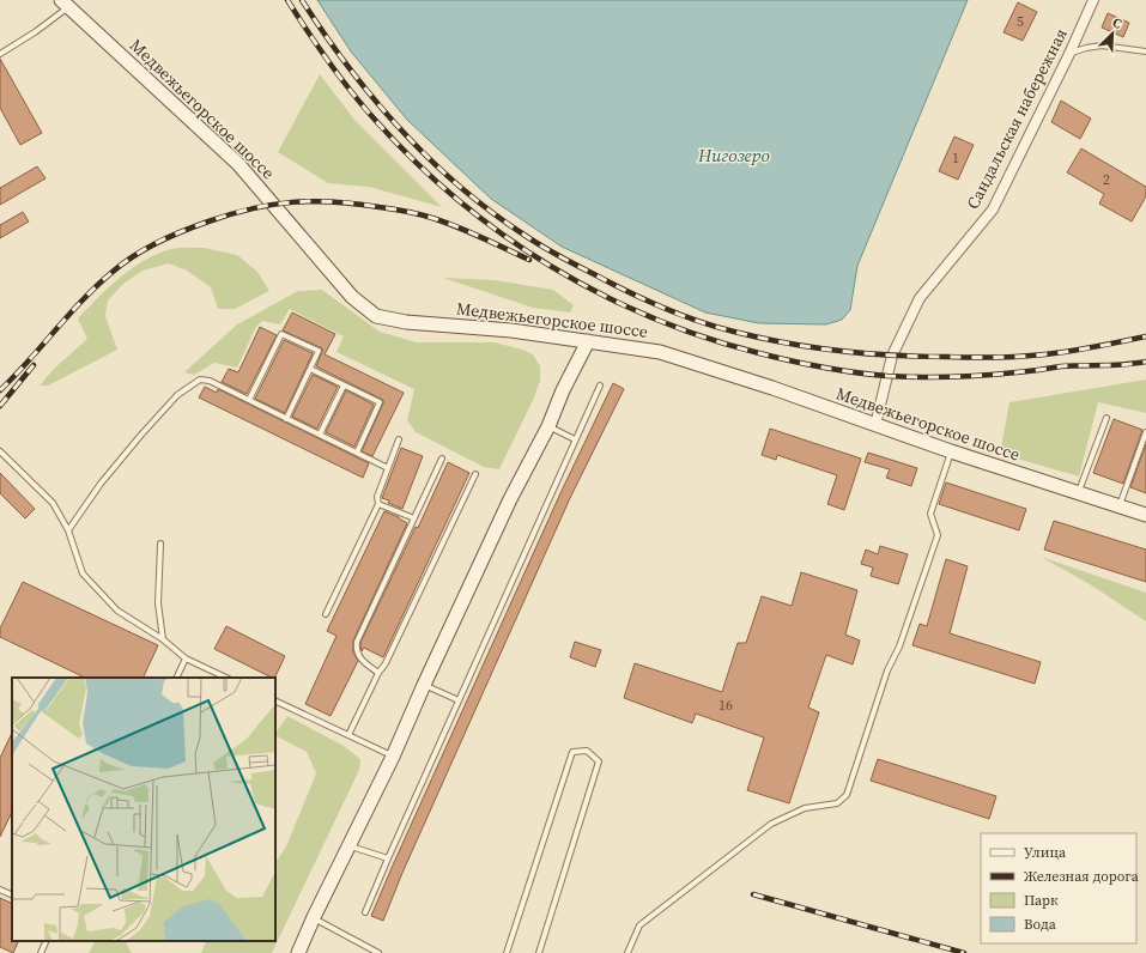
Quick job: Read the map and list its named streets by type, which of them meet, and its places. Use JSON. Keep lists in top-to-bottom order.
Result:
{
  "streets": {
    "street": ["Медвежьегорское шоссе", "Сандальская набережная"]
  },
  "crossings": [
    ["Медвежьегорское шоссе", "Сандальская набережная"]
  ],
  "water": ["Нигозеро"],
  "house_numbers": [
    "5",
    "1",
    "2",
    "16"
  ],
  "legend": [
    "Улица",
    "Железная дорога",
    "Парк",
    "Вода"
  ],
  "north": "top right"
}
